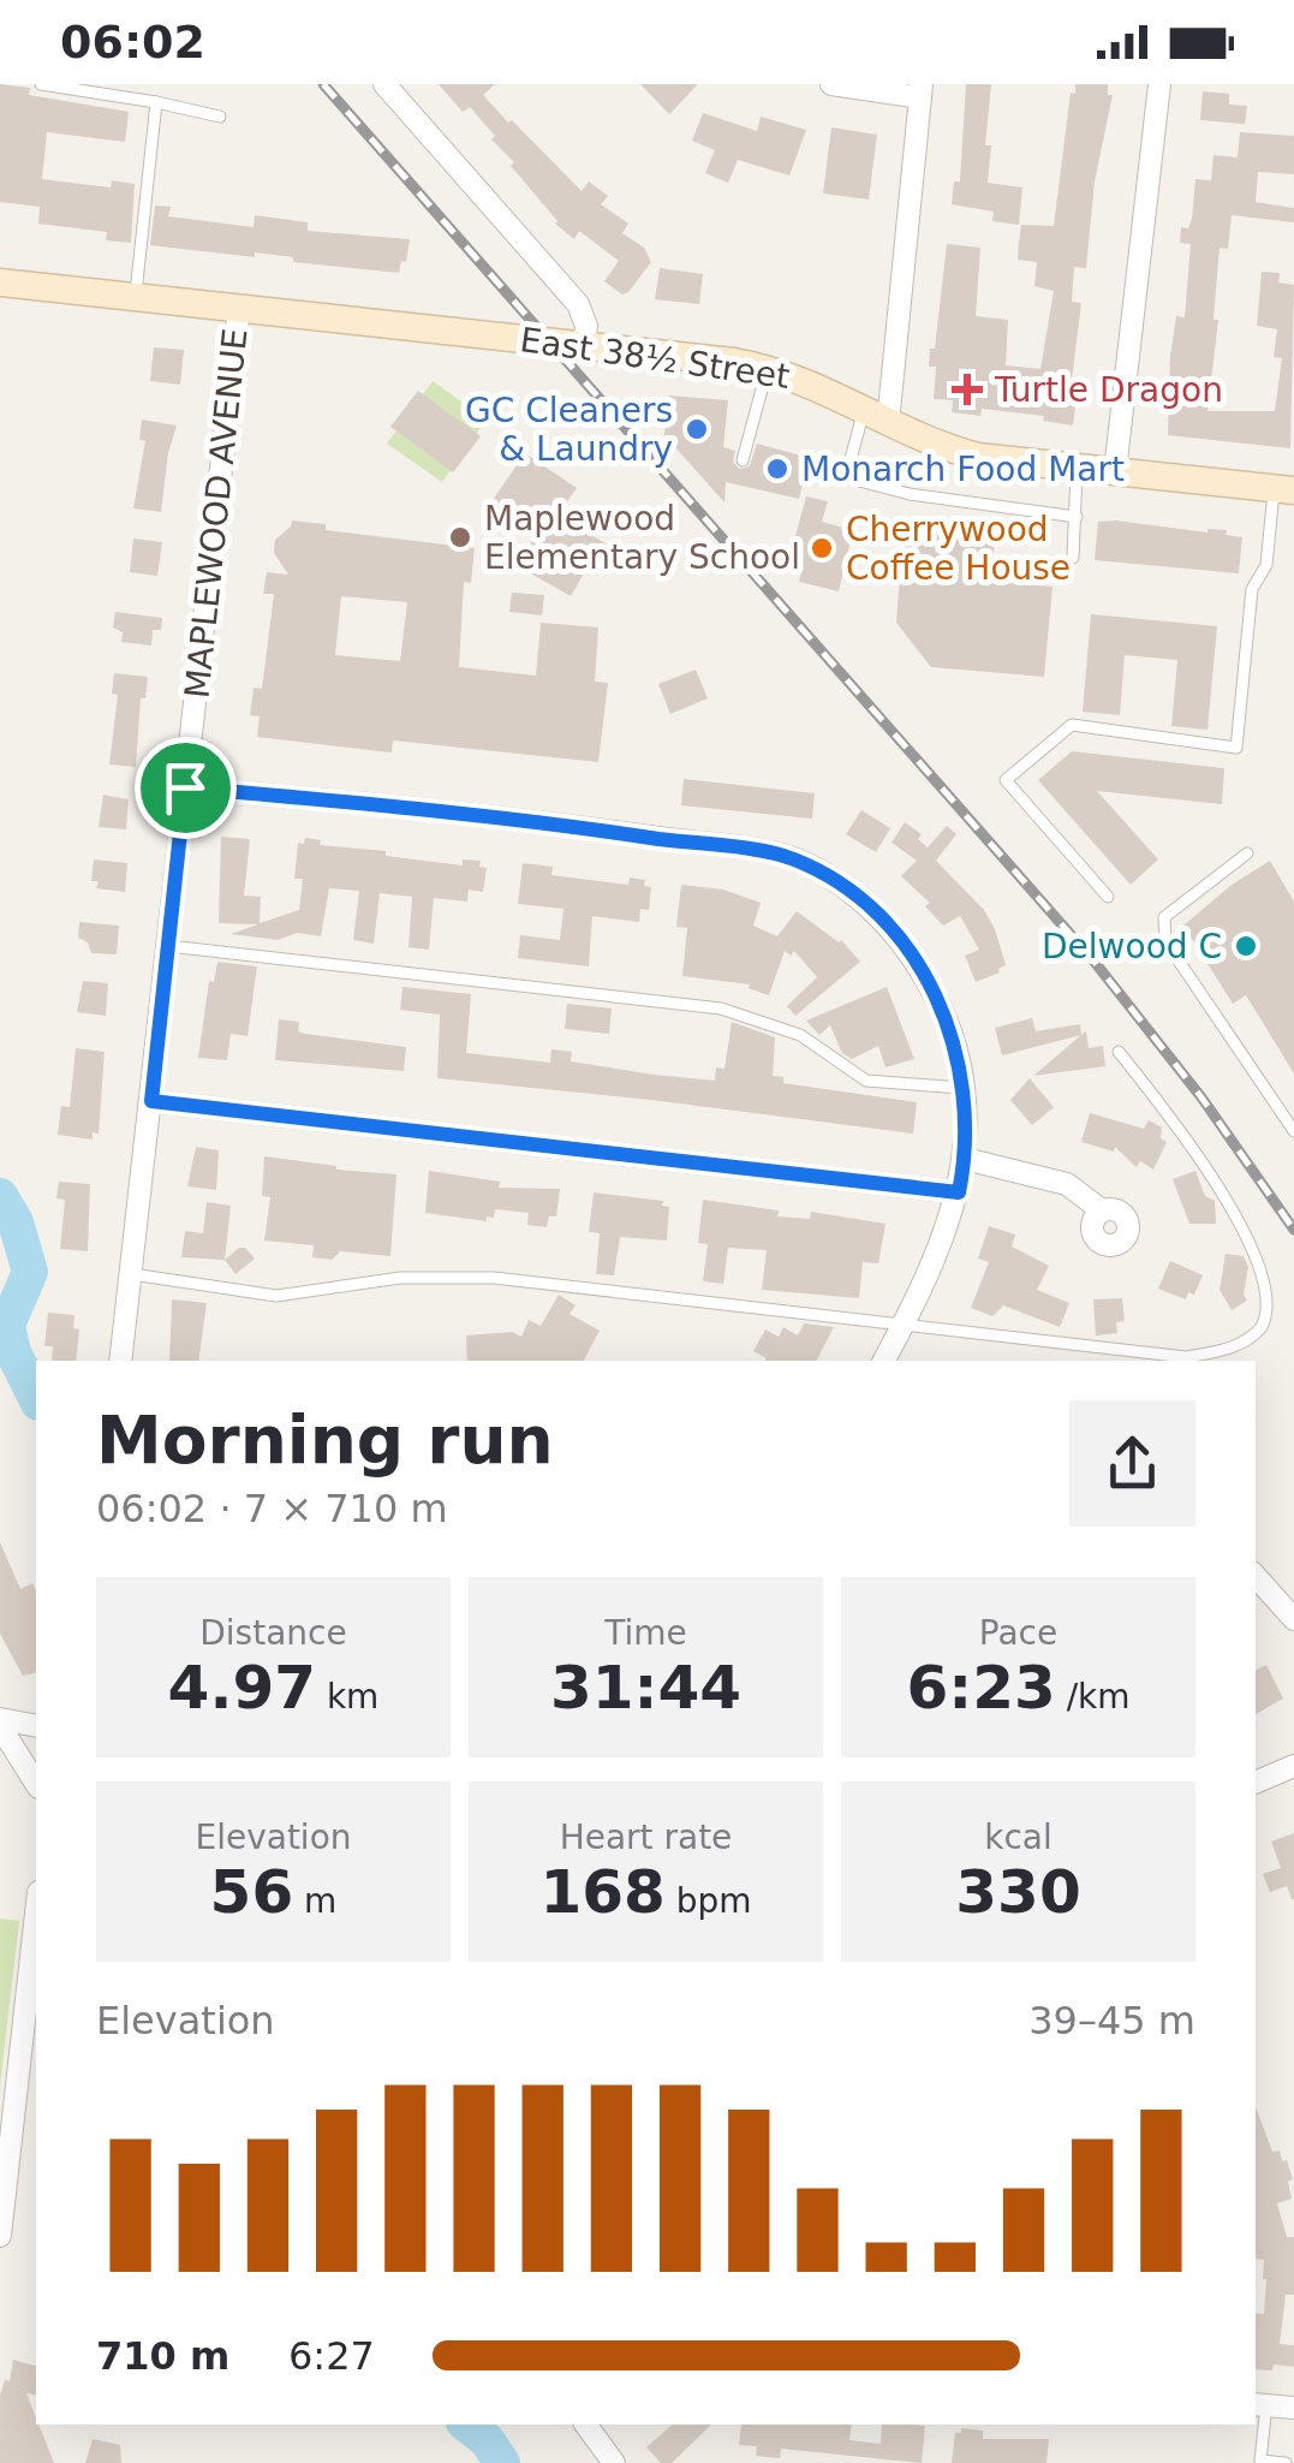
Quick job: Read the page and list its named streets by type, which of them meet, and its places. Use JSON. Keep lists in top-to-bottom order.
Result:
{
  "streets": {
    "street": ["East 38½ Street", "MAPLEWOOD AVENUE"]
  },
  "crossings": [
    ["East 38½ Street", "MAPLEWOOD AVENUE"]
  ],
  "places": {
    "health": ["Turtle Dragon"],
    "other": [
      "GC Cleaners & Laundry",
      "Monarch Food Mart",
      "Maplewood Elementary School",
      "Cherrywood Coffee House",
      "Delwood C"
    ]
  },
  "page": {
    "status": "06:02",
    "heading": ["Morning run", "06:02 · 7 × 710 m"],
    "stats": [
      ["Distance", "4.97 km"],
      ["Time", "31:44"],
      ["Pace", "6:23 /km"],
      ["Elevation", "56 m"],
      ["Heart rate", "168 bpm"],
      ["kcal", "330"]
    ],
    "chart": ["Elevation", "39–45 m"],
    "list": [
      {
        "name": "710 m",
        "note": "6:27"
      }
    ]
  }
}
